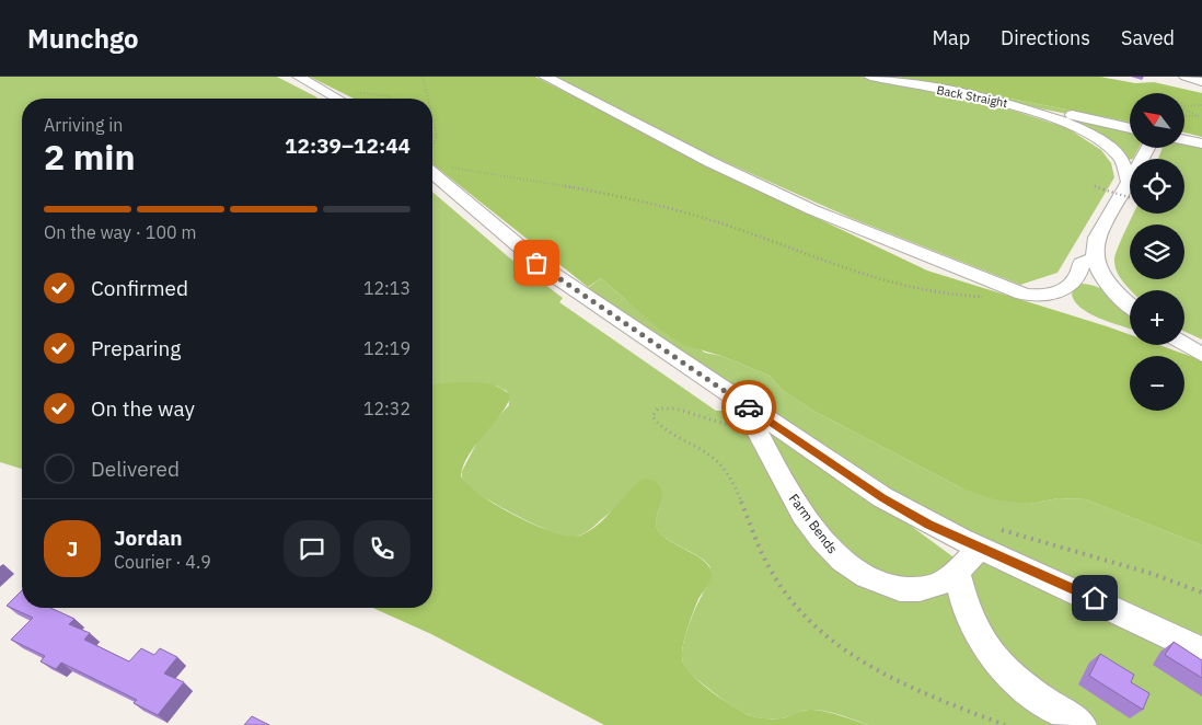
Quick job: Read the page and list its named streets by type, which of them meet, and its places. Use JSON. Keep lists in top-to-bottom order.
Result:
{
  "streets": {
    "street": ["Back Straight", "Farm Bends"]
  },
  "north": "top left",
  "page": {
    "header": "Munchgo",
    "nav": ["Map", "Directions", "Saved"],
    "map_buttons": ["+", "−"],
    "heading": ["2 min", "Arriving in", "12:39–12:44"],
    "panel": ["Jordan", "Courier · 4.9"],
    "bar": "On the way · 100 m",
    "list": [
      ["Confirmed", "12:13"],
      ["Preparing", "12:19"],
      ["On the way", "12:32"],
      "Delivered"
    ],
    "round": "J"
  }
}
